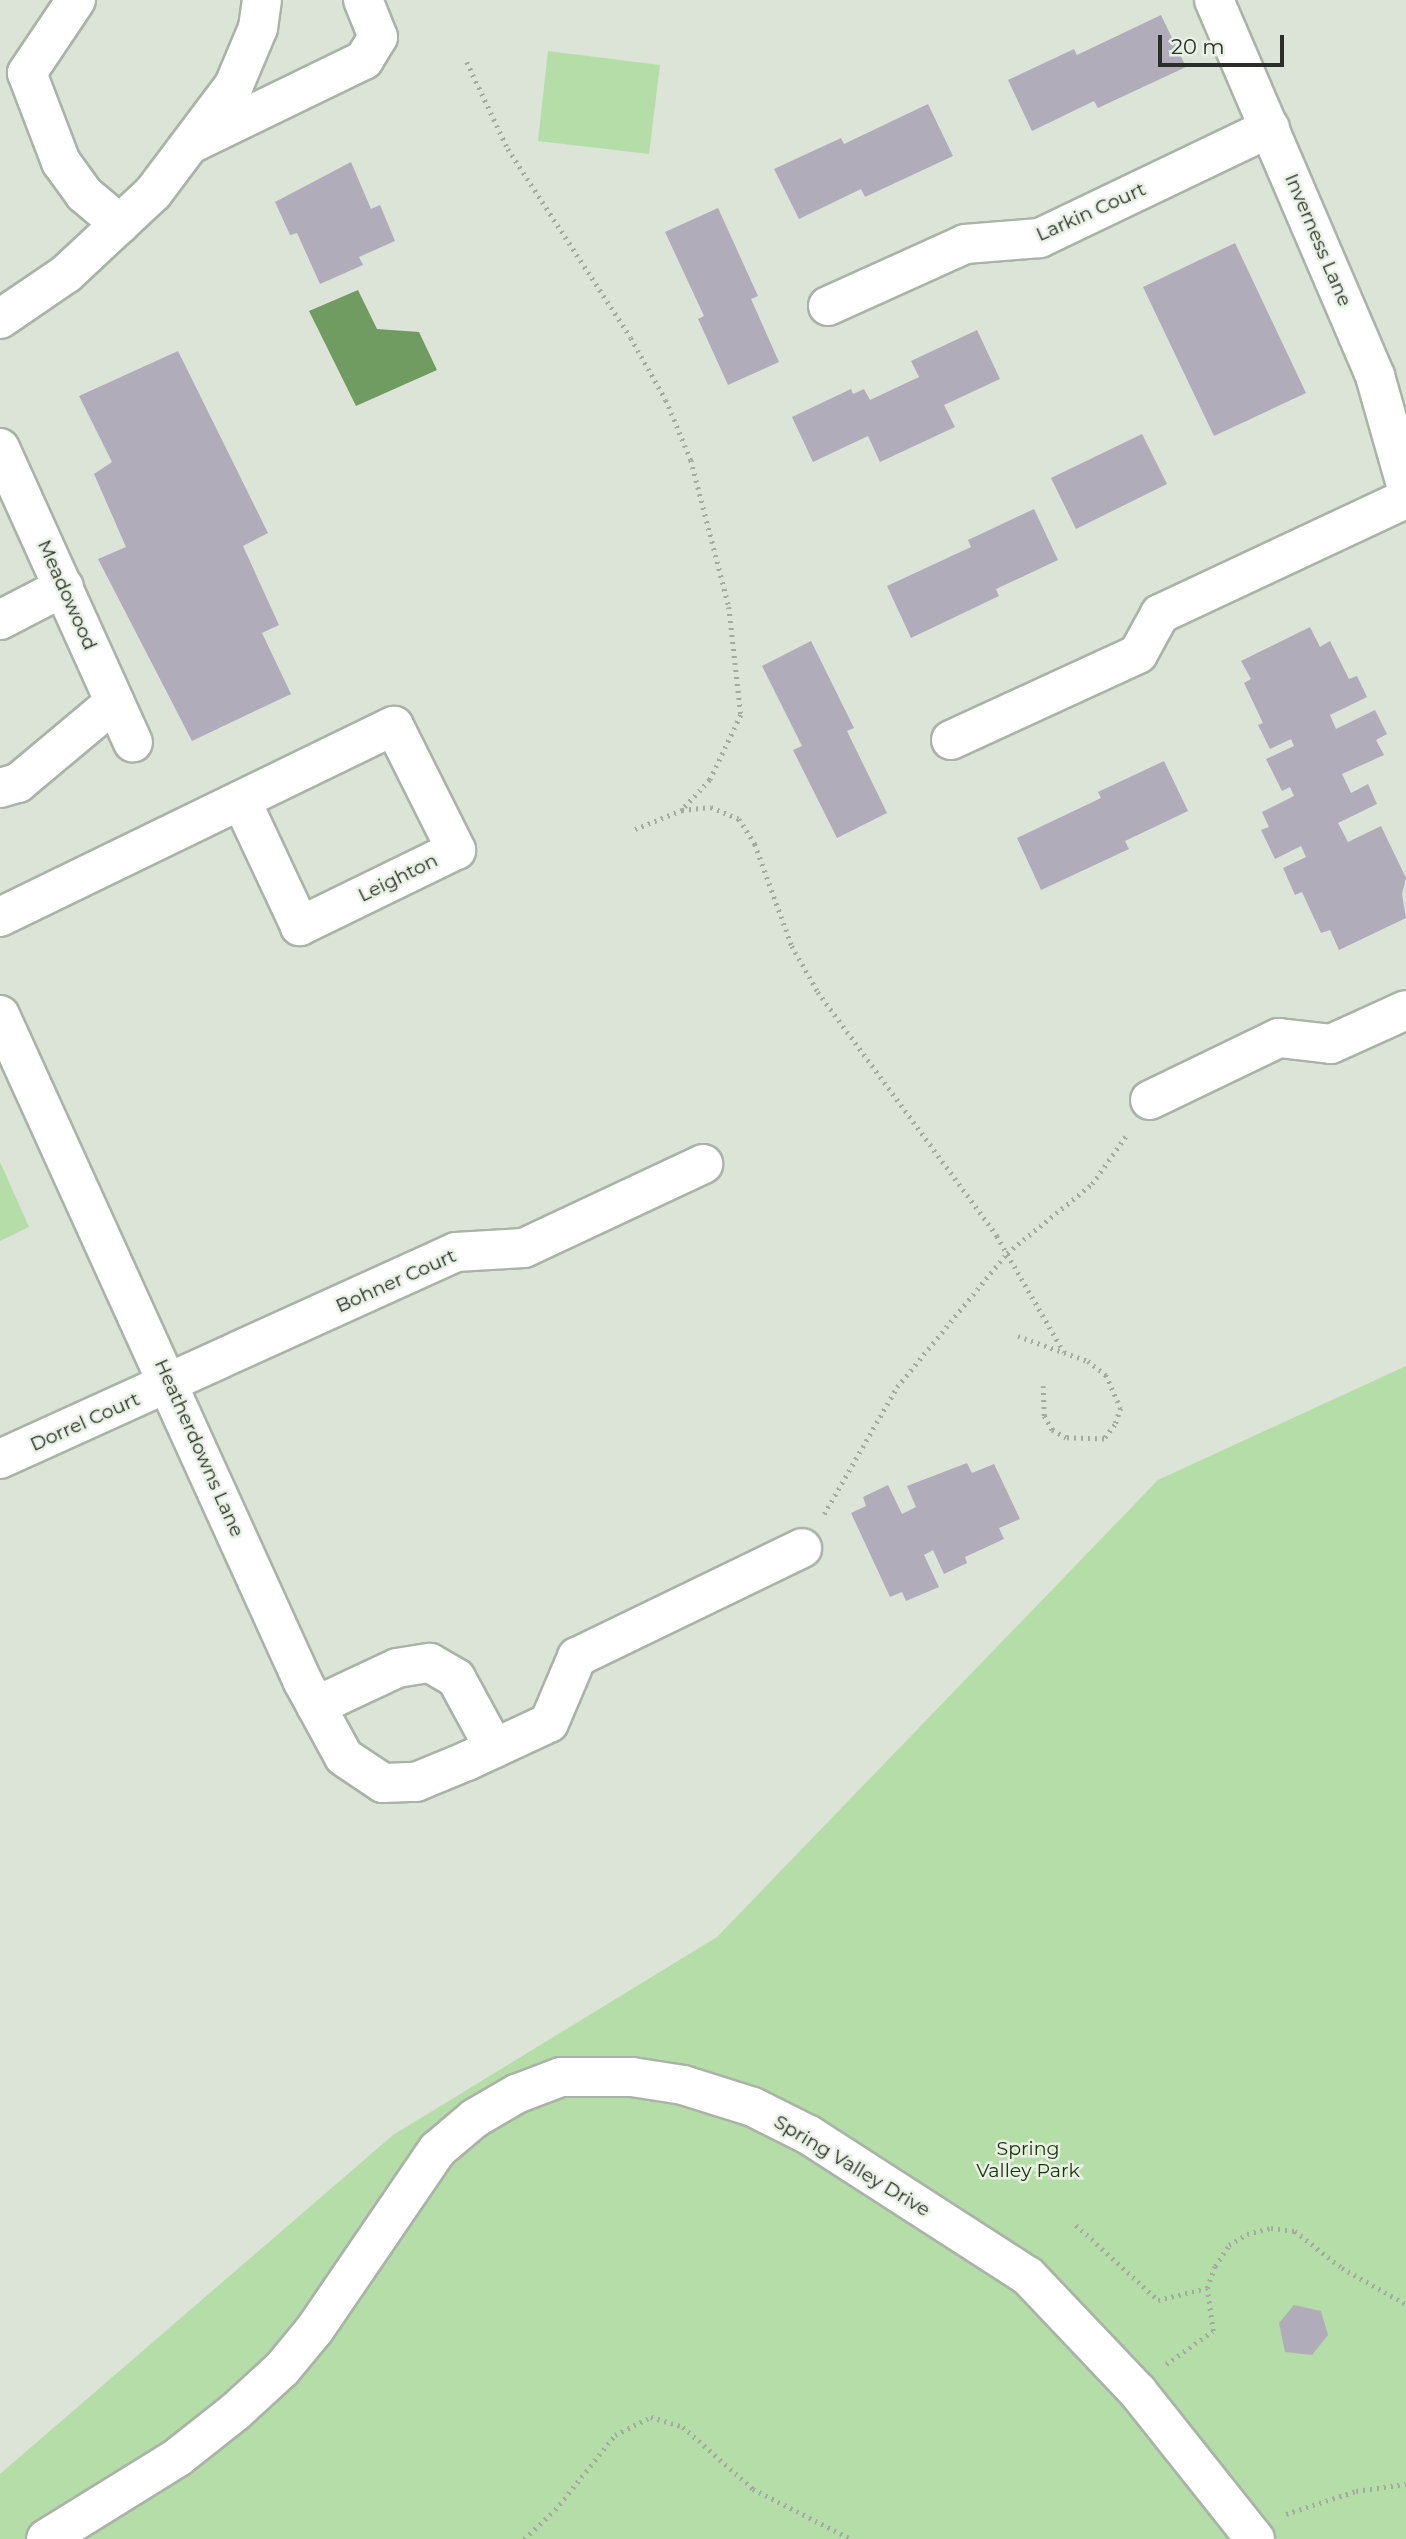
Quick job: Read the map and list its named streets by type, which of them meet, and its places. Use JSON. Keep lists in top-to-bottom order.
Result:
{
  "streets": {
    "street": [
      "Larkin Court",
      "Inverness Lane",
      "Meadowood",
      "Leighton",
      "Bohner Court",
      "Dorrel Court",
      "Heatherdowns Lane",
      "Spring Valley Drive"
    ]
  },
  "crossings": [
    ["Larkin Court", "Inverness Lane"],
    ["Bohner Court", "Dorrel Court"],
    ["Bohner Court", "Heatherdowns Lane"],
    ["Dorrel Court", "Heatherdowns Lane"]
  ],
  "parks": ["Spring Valley Park"],
  "scale_bar": "20 m"
}
